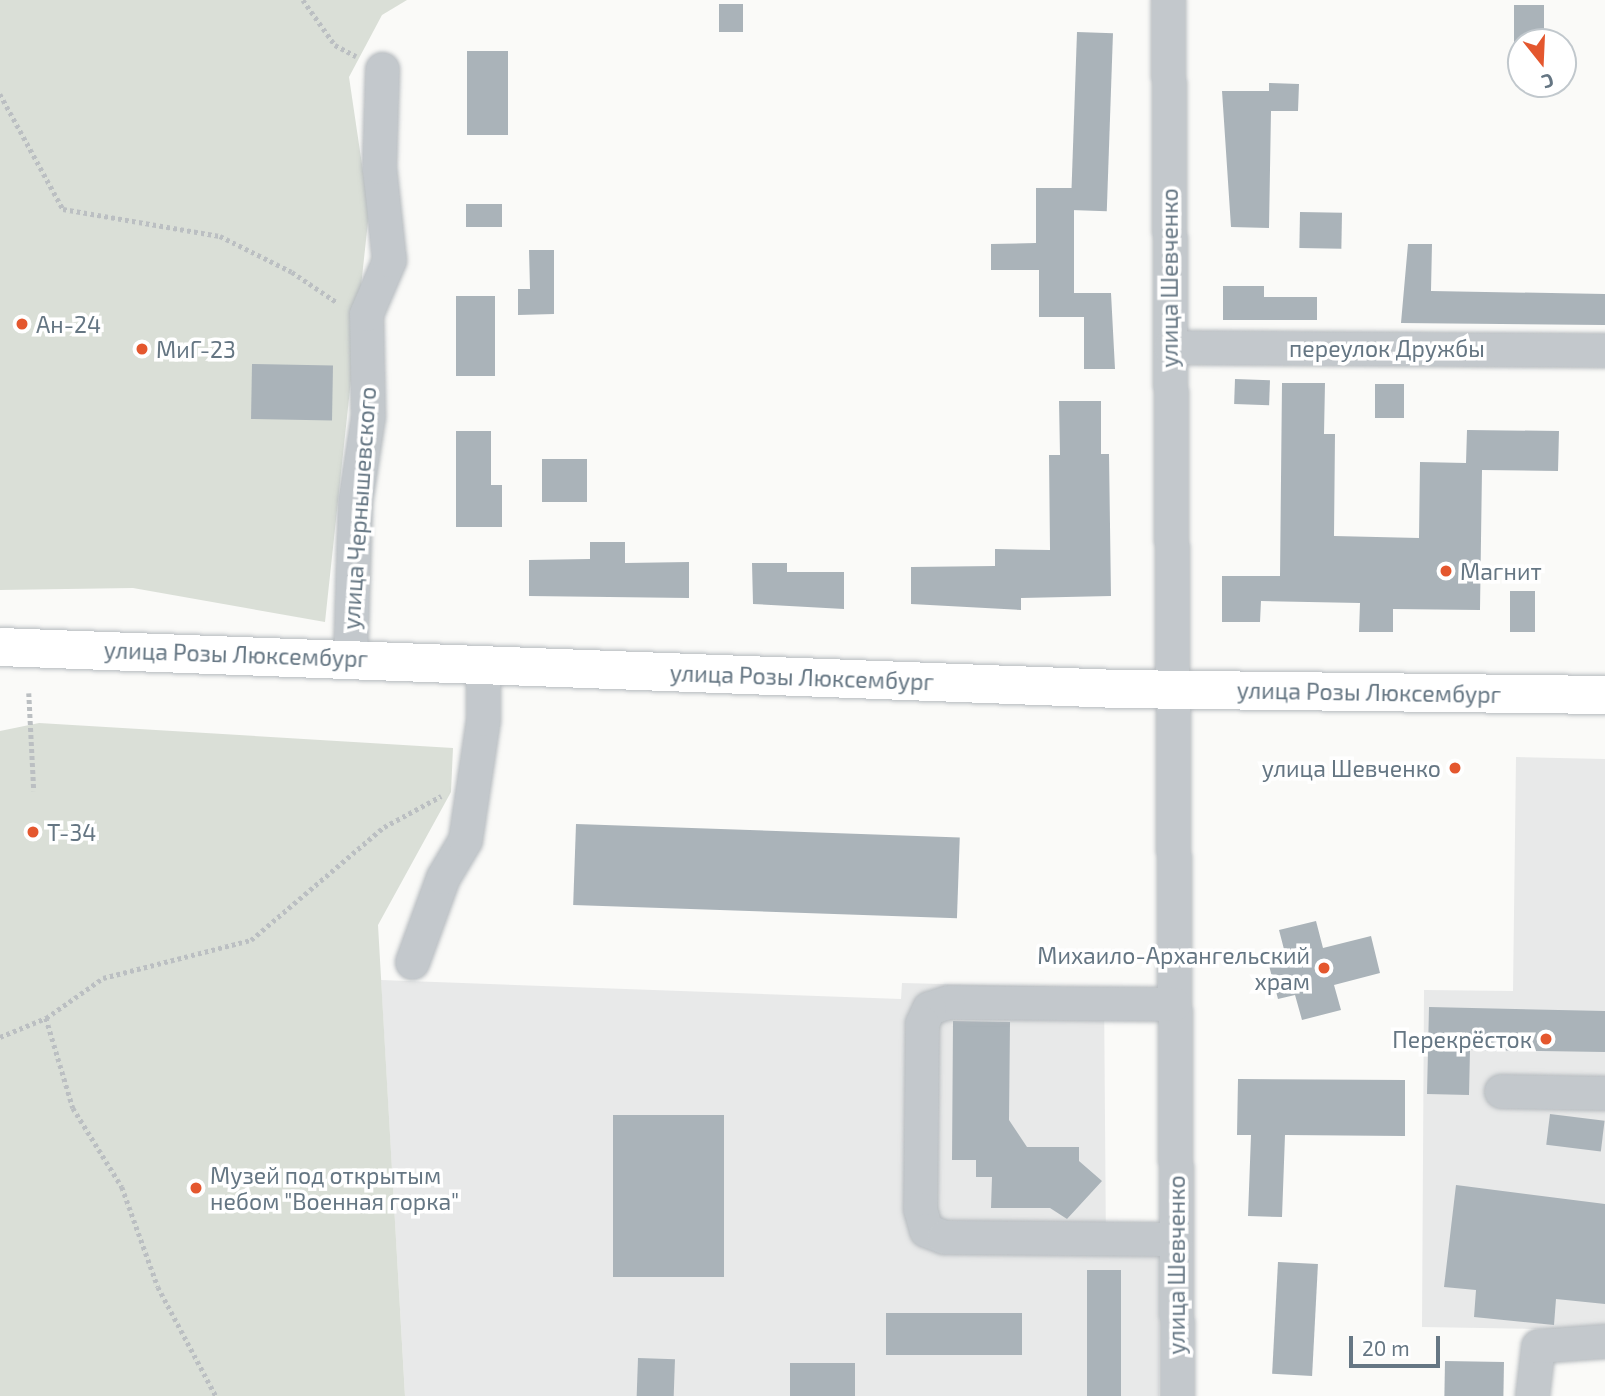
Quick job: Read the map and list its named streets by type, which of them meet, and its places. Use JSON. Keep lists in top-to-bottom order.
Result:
{
  "streets": {
    "main road": ["улица Розы Люксембург"],
    "street": ["улица Шевченко", "переулок Дружбы", "улица Чернышевского"]
  },
  "crossings": [
    ["улица Шевченко", "переулок Дружбы"],
    ["улица Шевченко", "улица Розы Люксембург"],
    ["улица Чернышевского", "улица Розы Люксембург"]
  ],
  "places": [
    "Ан-24",
    "МиГ-23",
    "Магнит",
    "улица Шевченко",
    "Т-34",
    "Михаило-Архангельский храм",
    "Перекрёсток",
    "Музей под открытым небом \"Военная горка\""
  ],
  "scale_bar": "20 m",
  "north": "bottom"
}
